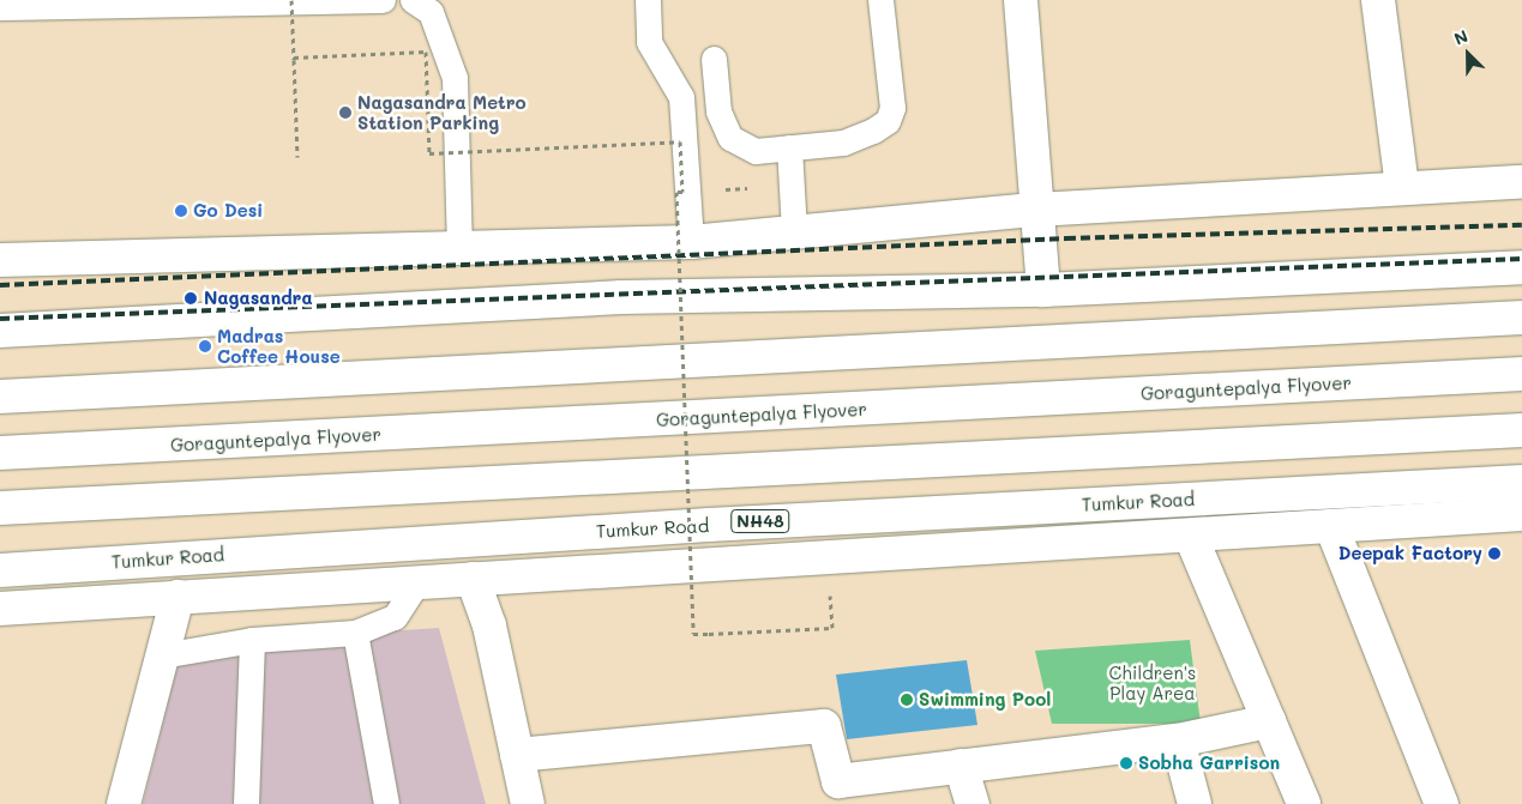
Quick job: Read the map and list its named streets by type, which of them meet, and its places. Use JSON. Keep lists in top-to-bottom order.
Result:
{
  "streets": {
    "main road": ["Goraguntepalya Flyover", "Tumkur Road", "NH48"]
  },
  "parks": ["Children's Play Area"],
  "places": [
    "Nagasandra Metro Station Parking",
    "Go Desi",
    "Nagasandra",
    "Madras Coffee House",
    "Deepak Factory",
    "Swimming Pool",
    "Sobha Garrison"
  ],
  "north": "top left"
}
